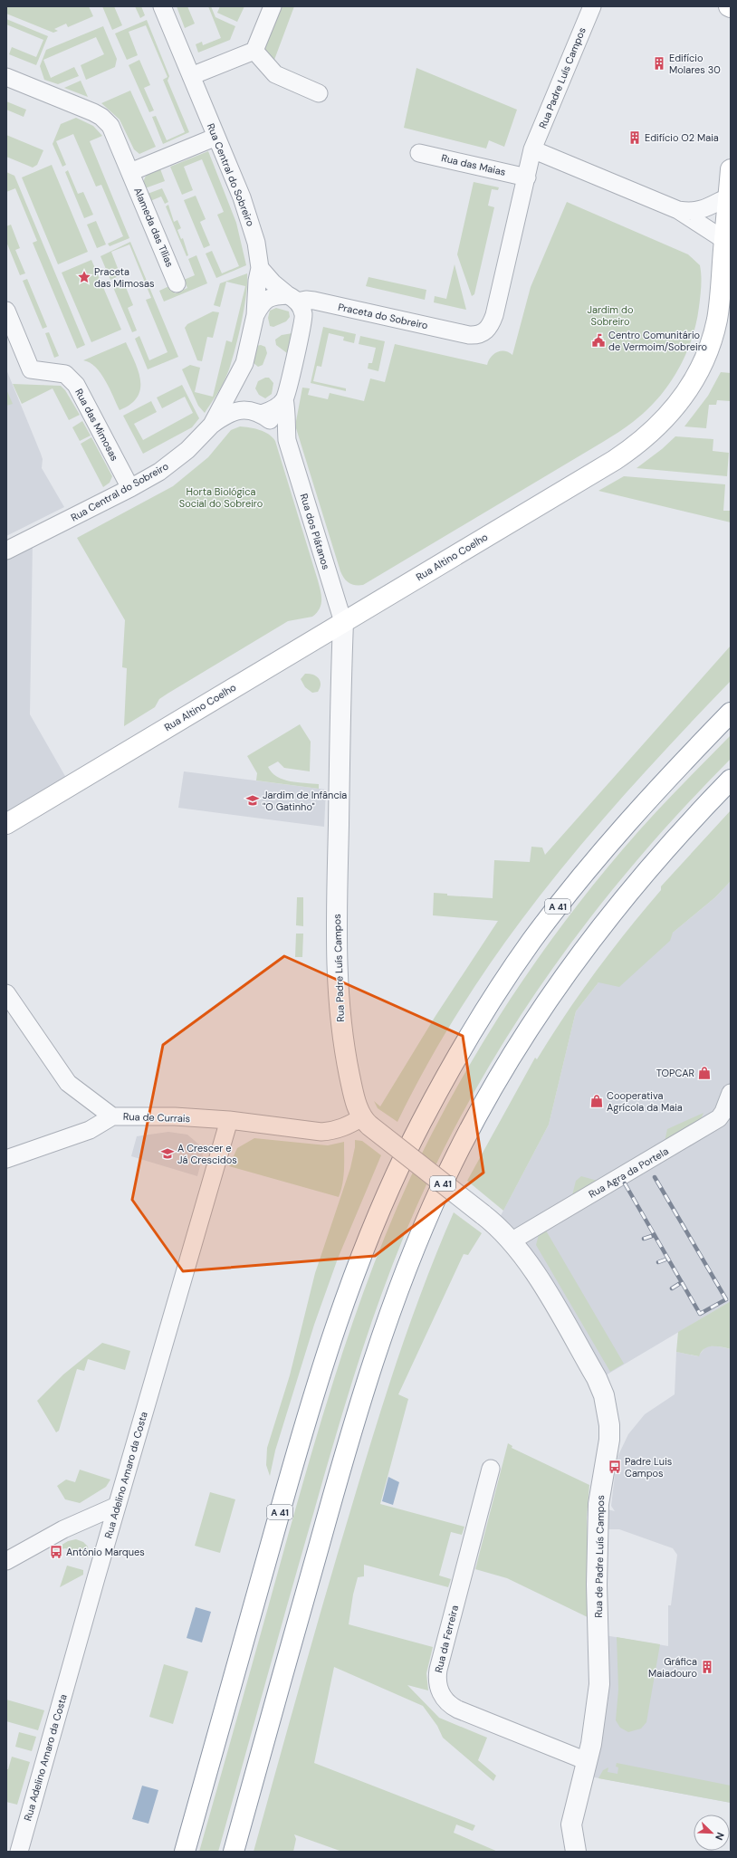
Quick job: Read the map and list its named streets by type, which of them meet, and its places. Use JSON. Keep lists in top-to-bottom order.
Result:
{
  "streets": {
    "main road": ["Rua Altino Coelho", "A 41"],
    "street": [
      "Rua Padre Luís Campos",
      "Rua das Maias",
      "Rua Central do Sobreiro",
      "Alameda das Tílias",
      "Praceta do Sobreiro",
      "Rua das Mimosas",
      "Rua dos Plátanos",
      "Rua de Currais",
      "Rua Agra da Portela",
      "Rua Adelino Amaro da Costa",
      "Rua de Padre Luís Campos",
      "Rua da Ferreira"
    ]
  },
  "crossings": [
    ["Rua Padre Luís Campos", "Rua das Maias"],
    ["Rua Padre Luís Campos", "Praceta do Sobreiro"],
    ["Rua Padre Luís Campos", "Rua dos Plátanos"],
    ["Rua Padre Luís Campos", "Rua Altino Coelho"],
    ["Rua Padre Luís Campos", "Rua de Currais"],
    ["Rua Central do Sobreiro", "Praceta do Sobreiro"],
    ["Rua Central do Sobreiro", "Rua das Mimosas"],
    ["Rua Central do Sobreiro", "Rua dos Plátanos"],
    ["Rua dos Plátanos", "Rua Altino Coelho"],
    ["Rua de Currais", "Rua Adelino Amaro da Costa"],
    ["Rua Agra da Portela", "Rua de Padre Luís Campos"],
    ["Rua de Padre Luís Campos", "Rua da Ferreira"]
  ],
  "parks": ["Jardim do Sobreiro", "Horta Biológica Social do Sobreiro"],
  "places": {
    "building": ["Edifício Molares 30", "Edifício O2 Maia", "Gráfica Maiadouro"],
    "place": ["Praceta das Mimosas"],
    "public building": ["Centro Comunitário de Vermoim/Sobreiro"],
    "school or university": ["Jardim de Infância \"O Gatinho\"", "A Crescer e Já Crescidos"],
    "shop": ["TOPCAR", "Cooperativa Agrícola da Maia"],
    "bus stop": ["Padre Luis Campos", "António Marques"]
  },
  "north": "bottom right"
}
